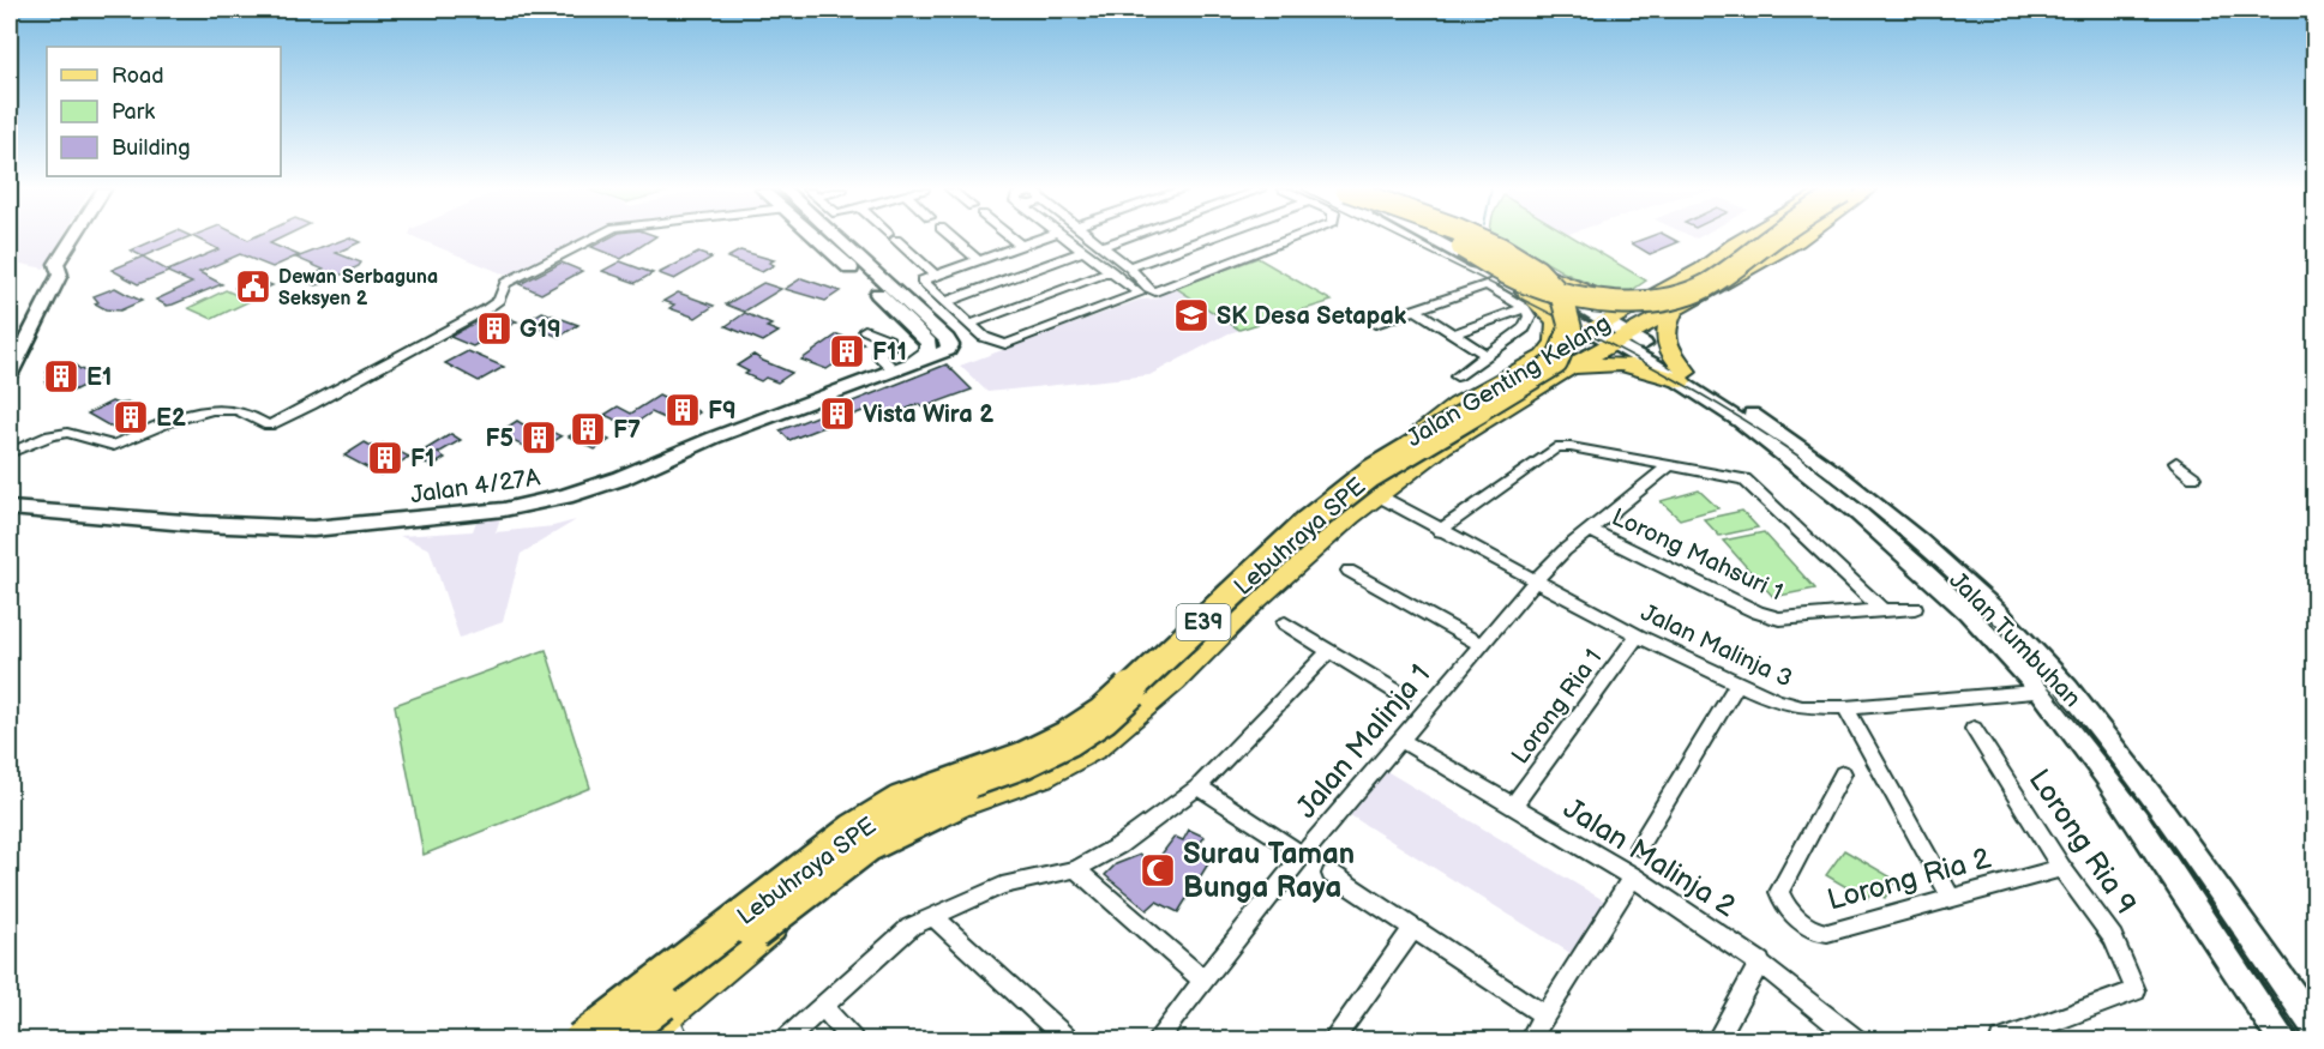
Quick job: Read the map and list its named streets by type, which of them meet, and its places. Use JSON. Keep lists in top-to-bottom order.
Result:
{
  "streets": {
    "highway": ["Lebuhraya SPE", "E39"],
    "main road": ["Jalan Genting Kelang", "Jalan 4/27A", "Jalan Tumbuhan"],
    "street": [
      "Lorong Mahsuri 1",
      "Jalan Malinja 3",
      "Lorong Ria 1",
      "Jalan Malinja 1",
      "Lorong Ria 9",
      "Jalan Malinja 2",
      "Lorong Ria 2"
    ]
  },
  "crossings": [
    ["Jalan Genting Kelang", "Lebuhraya SPE"],
    ["Jalan Genting Kelang", "Jalan Tumbuhan"],
    ["Jalan Genting Kelang", "Jalan Malinja 3"],
    ["Lorong Mahsuri 1", "Jalan Malinja 1"],
    ["Jalan Tumbuhan", "Jalan Malinja 3"],
    ["Jalan Malinja 3", "Lorong Ria 1"],
    ["Jalan Malinja 3", "Jalan Malinja 1"],
    ["Lorong Ria 1", "Jalan Malinja 2"],
    ["Jalan Malinja 1", "Jalan Malinja 2"],
    ["Lorong Ria 9", "Lorong Ria 2"]
  ],
  "places": {
    "public building": ["Dewan Serbaguna Seksyen 2"],
    "school or university": ["SK Desa Setapak"],
    "building": [
      "G19",
      "F11",
      "E1",
      "F9",
      "Vista Wira 2",
      "E2",
      "F7",
      "F5",
      "F1"
    ],
    "mosque": ["Surau Taman Bunga Raya"]
  },
  "legend": ["Road", "Park", "Building"]
}
